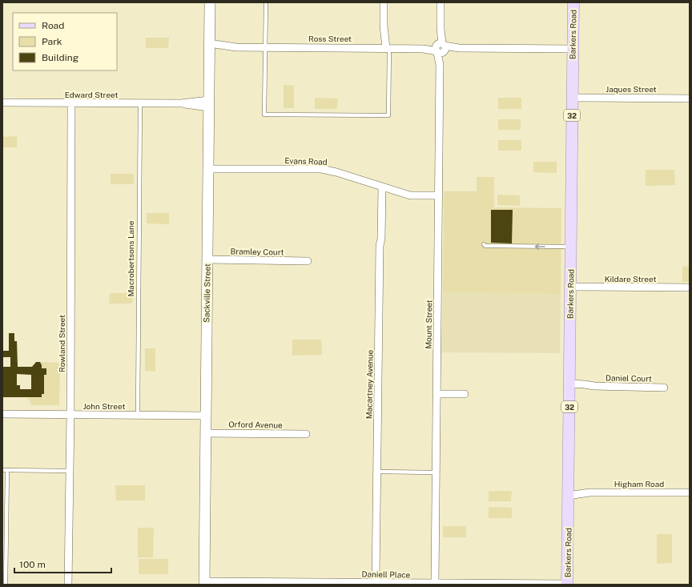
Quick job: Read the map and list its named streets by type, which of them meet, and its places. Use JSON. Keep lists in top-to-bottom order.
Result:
{
  "streets": {
    "main road": ["Barkers Road", "32"],
    "street": [
      "Ross Street",
      "Jaques Street",
      "Edward Street",
      "Evans Road",
      "Bramley Court",
      "Kildare Street",
      "Sackville Street",
      "Mount Street",
      "Rowland Street",
      "Daniel Court",
      "Macartney Avenue",
      "John Street",
      "Orford Avenue",
      "Higham Road",
      "Daniell Place"
    ],
    "lane": ["Macrobertsons Lane"]
  },
  "crossings": [
    ["Barkers Road", "Ross Street"],
    ["Barkers Road", "Jaques Street"],
    ["Barkers Road", "Kildare Street"],
    ["Barkers Road", "Daniel Court"],
    ["Barkers Road", "Higham Road"],
    ["Barkers Road", "Daniell Place"],
    ["Ross Street", "Sackville Street"],
    ["Ross Street", "Mount Street"],
    ["Edward Street", "Macrobertsons Lane"],
    ["Edward Street", "Sackville Street"],
    ["Edward Street", "Rowland Street"],
    ["Evans Road", "Sackville Street"],
    ["Evans Road", "Mount Street"],
    ["Evans Road", "Macartney Avenue"],
    ["Bramley Court", "Sackville Street"],
    ["Macrobertsons Lane", "John Street"],
    ["Sackville Street", "John Street"],
    ["Sackville Street", "Orford Avenue"],
    ["Sackville Street", "Daniell Place"],
    ["Mount Street", "Daniell Place"],
    ["Rowland Street", "John Street"],
    ["Macartney Avenue", "Daniell Place"]
  ],
  "legend": ["Road", "Park", "Building"],
  "scale_bar": "100 m"
}
